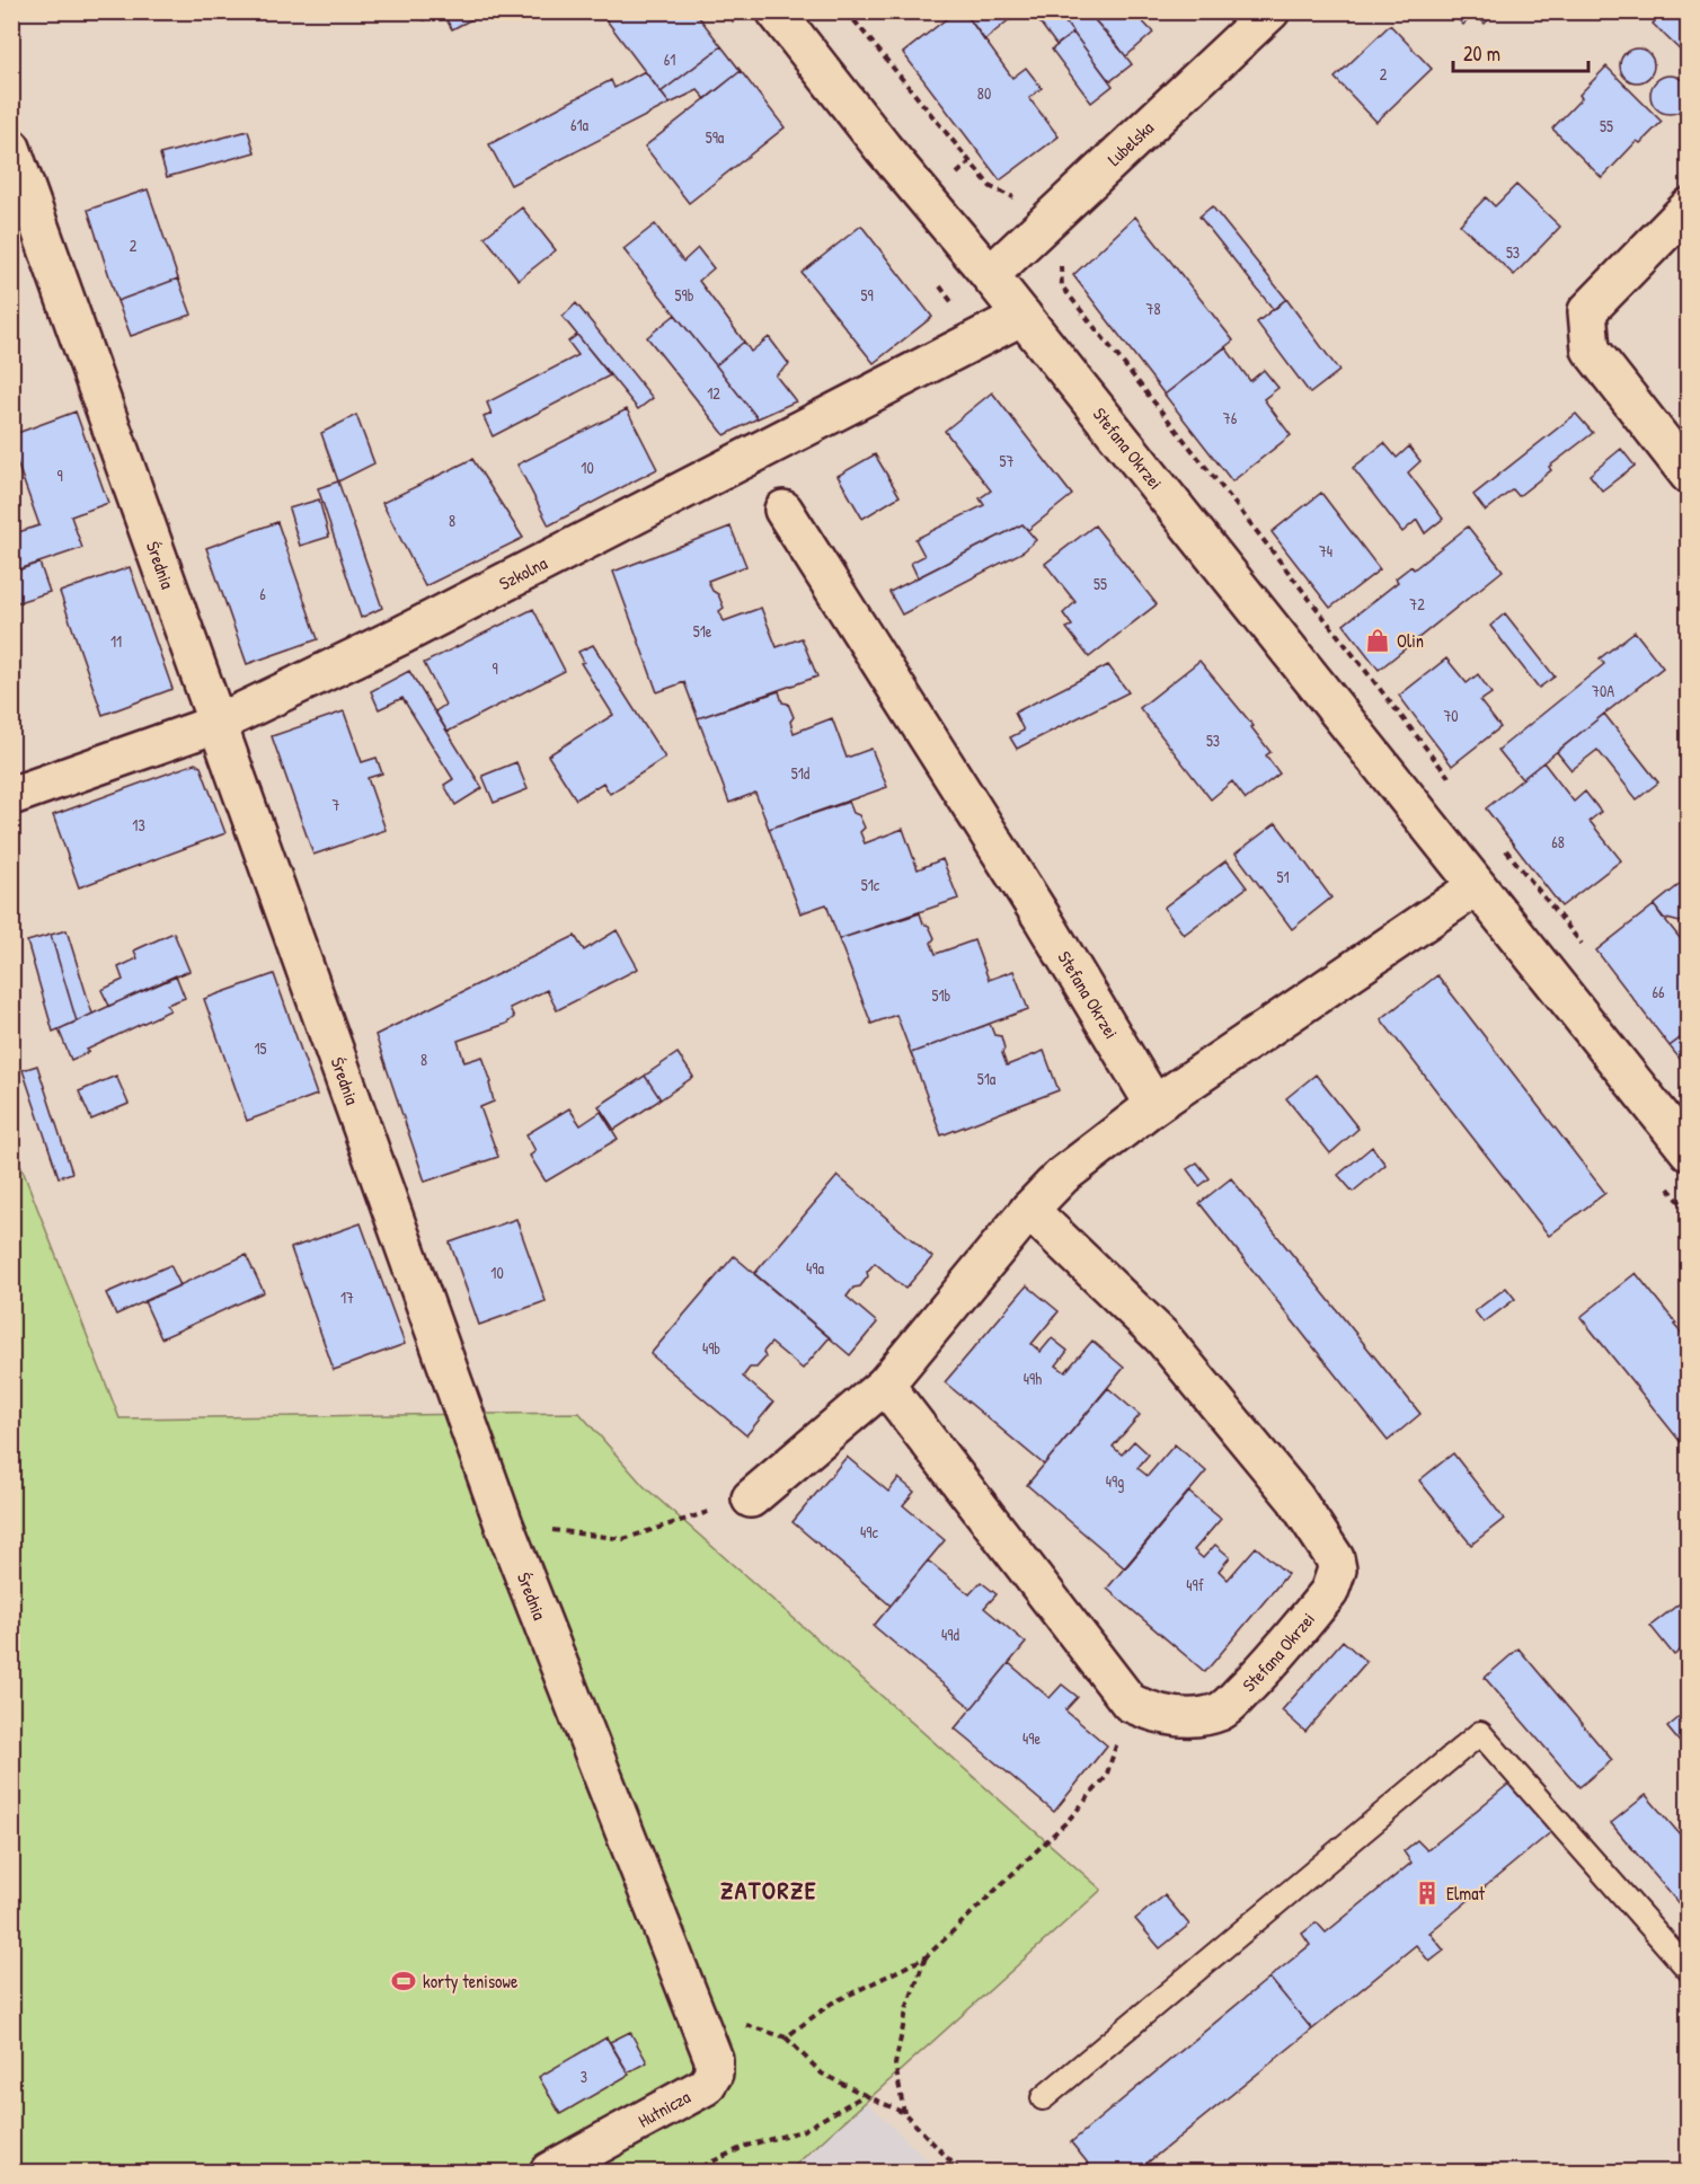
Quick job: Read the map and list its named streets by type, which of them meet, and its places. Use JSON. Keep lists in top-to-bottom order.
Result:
{
  "streets": {
    "street": [
      "Lubelska",
      "Stefana Okrzei",
      "Średnia",
      "Szkolna",
      "Hutnicza"
    ]
  },
  "crossings": [
    ["Lubelska", "Stefana Okrzei"],
    ["Stefana Okrzei", "Szkolna"],
    ["Średnia", "Szkolna"],
    ["Średnia", "Hutnicza"]
  ],
  "districts": ["ZATORZE"],
  "places": {
    "shop": ["Olin"],
    "building": ["Elmat"],
    "sports": ["korty tenisowe"]
  },
  "house_numbers": [
    "61",
    "2",
    "80",
    "61a",
    "55",
    "59a",
    "2",
    "53",
    "59b",
    "59",
    "78",
    "12",
    "76",
    "57",
    "10",
    "9",
    "8",
    "74",
    "55",
    "6",
    "72",
    "51e",
    "11",
    "9",
    "70A",
    "70",
    "53",
    "51d",
    "7",
    "13",
    "68",
    "51",
    "51c",
    "66",
    "51b",
    "15",
    "8",
    "51a",
    "49a",
    "10",
    "17",
    "49b",
    "49h",
    "49g",
    "49c",
    "49f",
    "49d",
    "49e",
    "3"
  ],
  "scale_bar": "20 m"
}
